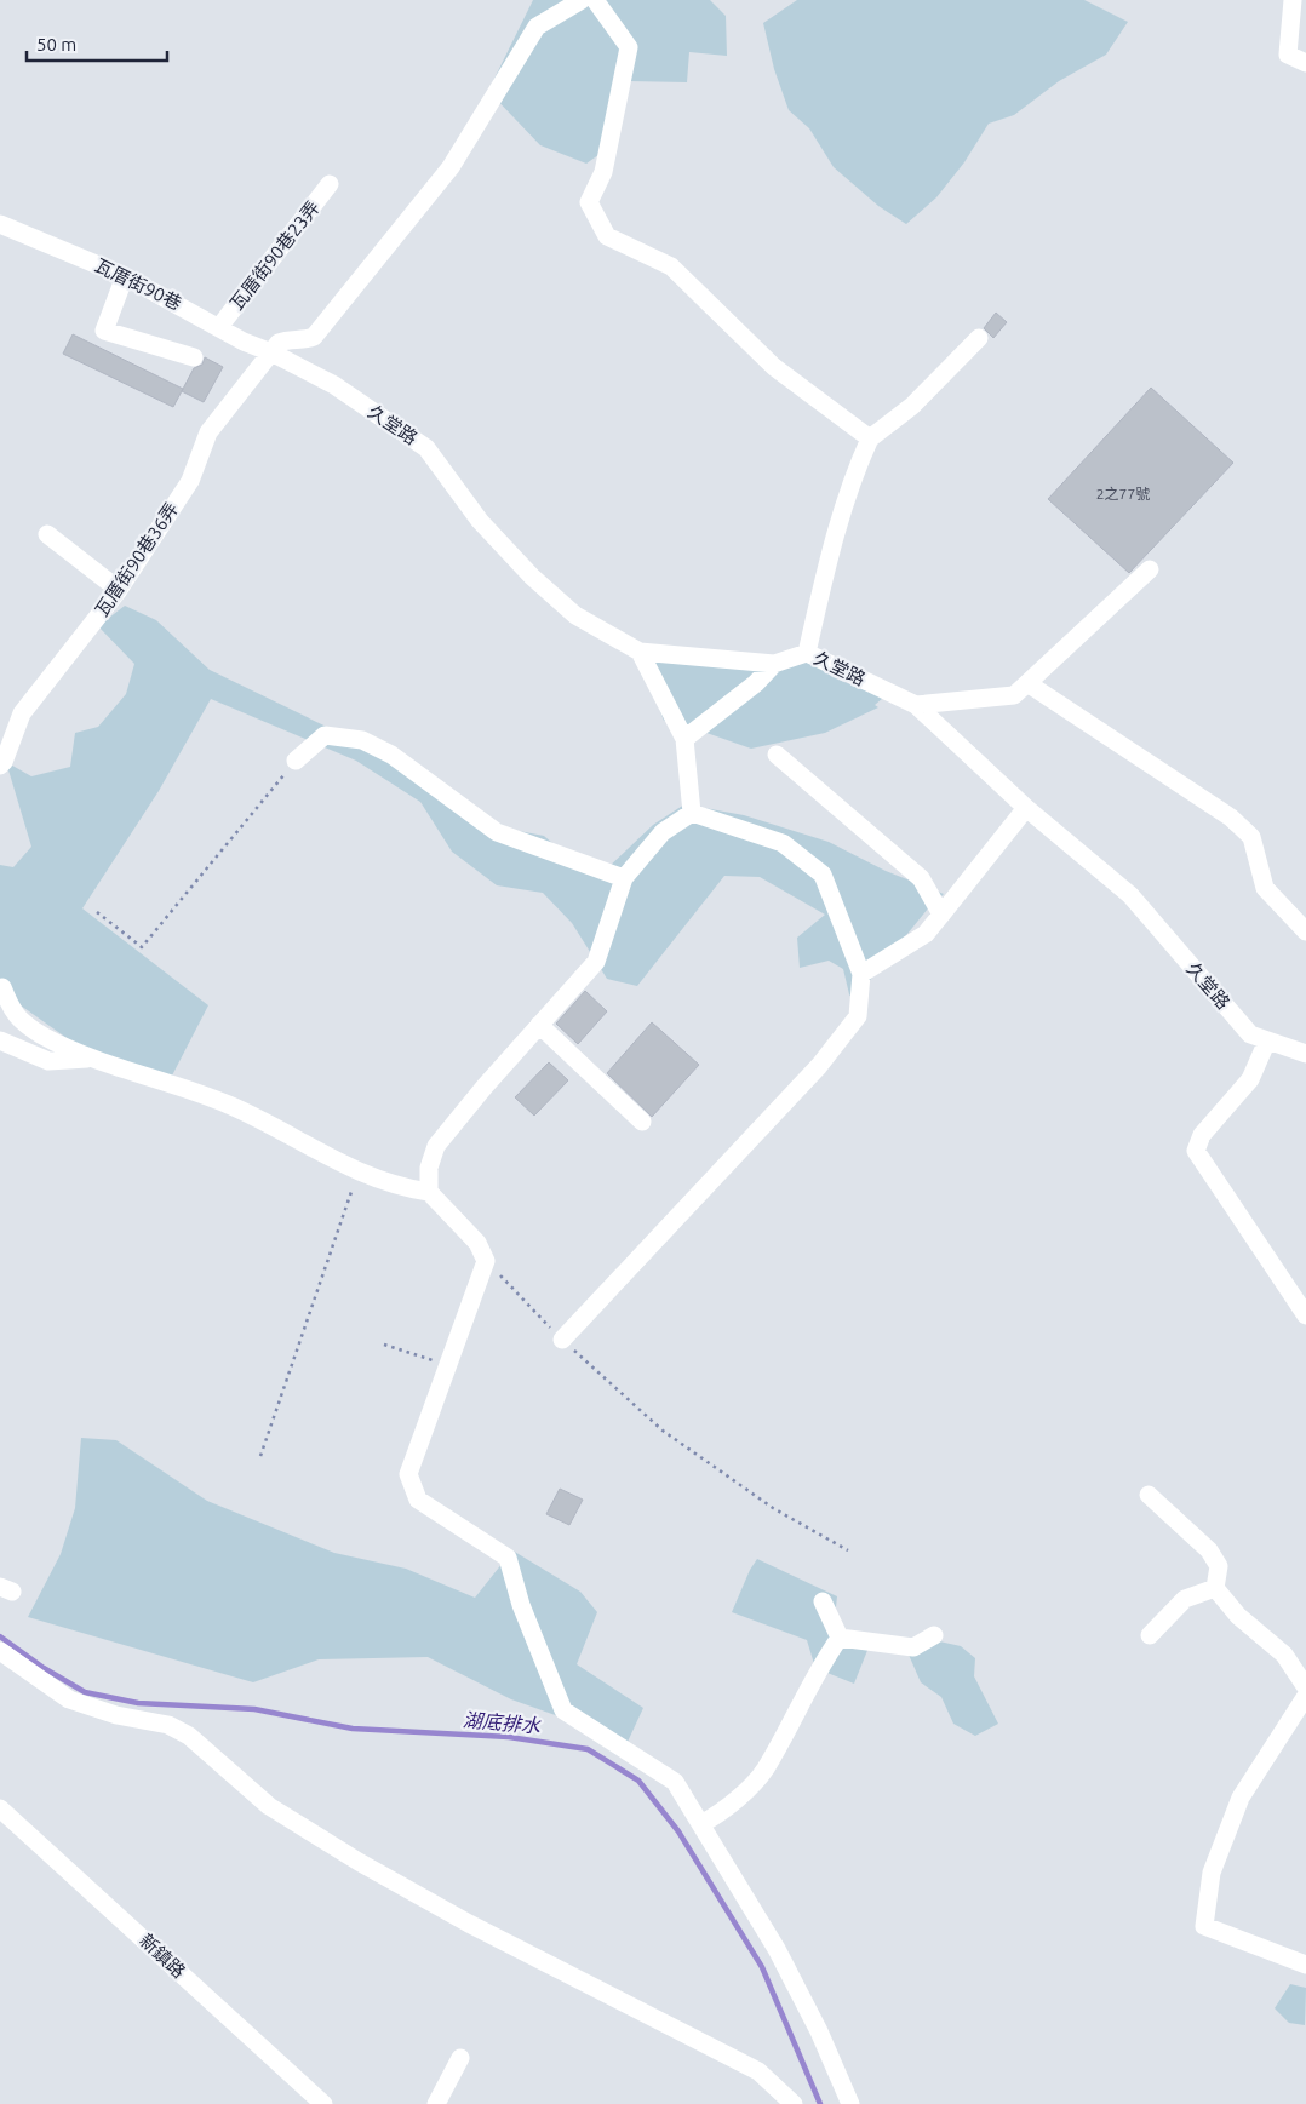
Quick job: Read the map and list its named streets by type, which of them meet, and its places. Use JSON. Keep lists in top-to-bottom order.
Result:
{
  "streets": {
    "street": [
      "瓦厝街90巷23弄",
      "瓦厝街90巷",
      "久堂路",
      "瓦厝街90巷36弄",
      "新鎮路"
    ]
  },
  "crossings": [
    ["瓦厝街90巷23弄", "瓦厝街90巷"],
    ["瓦厝街90巷", "久堂路"],
    ["瓦厝街90巷", "瓦厝街90巷36弄"],
    ["久堂路", "瓦厝街90巷36弄"]
  ],
  "water": ["湖底排水"],
  "house_numbers": ["2之77號"],
  "scale_bar": "50 m"
}
